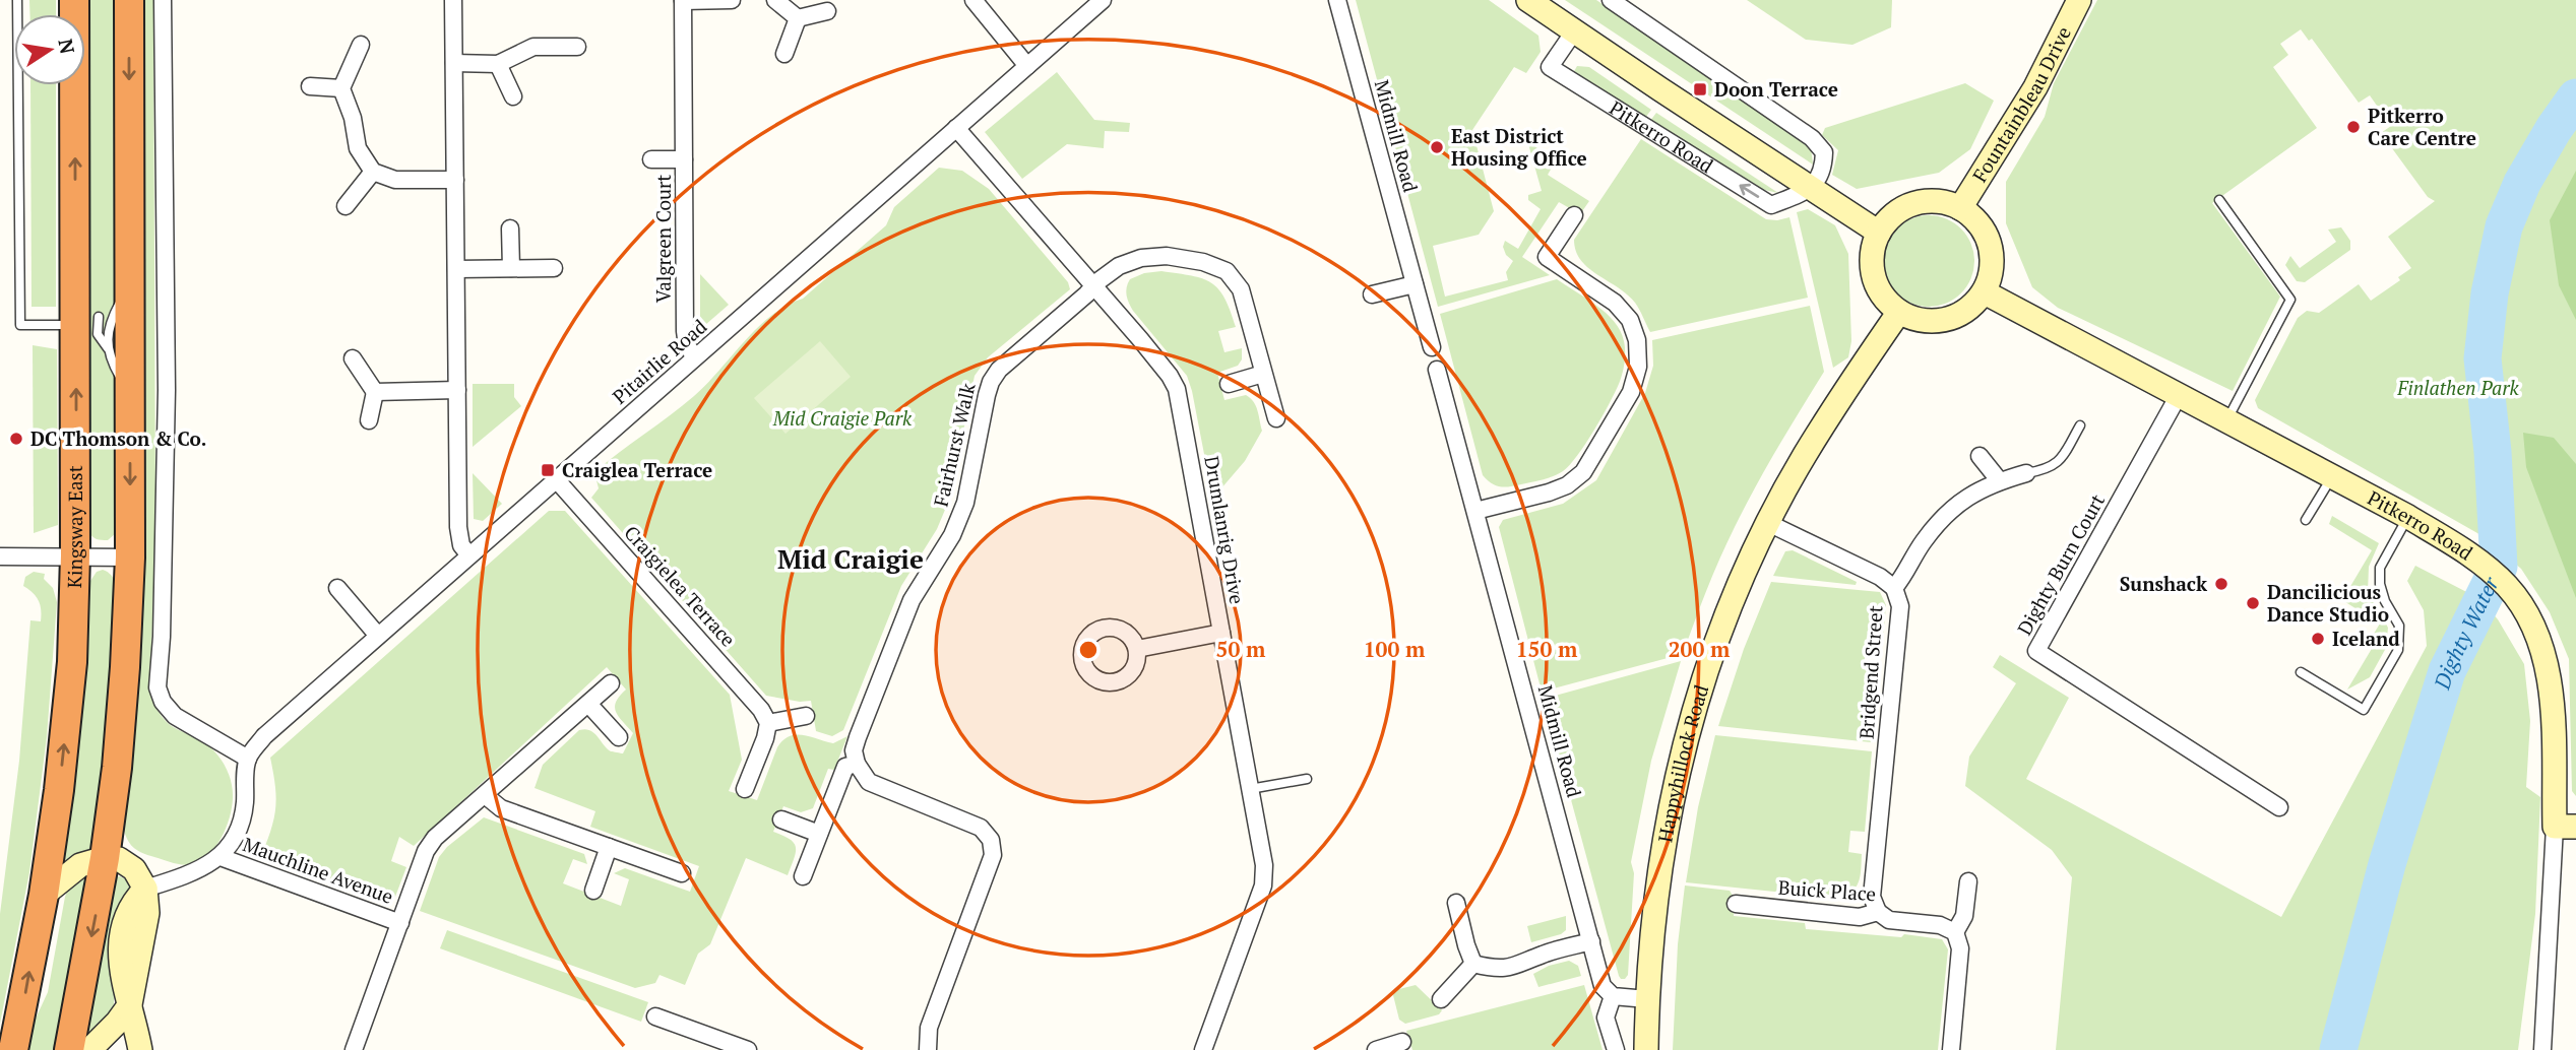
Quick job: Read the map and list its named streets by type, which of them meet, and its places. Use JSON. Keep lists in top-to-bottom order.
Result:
{
  "streets": {
    "highway": ["Kingsway East"],
    "street": [
      "Fountainbleau Drive",
      "Midmill Road",
      "Pitkerro Road",
      "Valgreen Court",
      "Pitairlie Road",
      "Fairhurst Walk",
      "Drumlanrig Drive",
      "Dighty Burn Court",
      "Craigielea Terrace",
      "Bridgend Street",
      "Happyhillock Road",
      "Mauchline Avenue",
      "Buick Place"
    ]
  },
  "crossings": [
    ["Fountainbleau Drive", "Pitkerro Road"],
    ["Fountainbleau Drive", "Happyhillock Road"],
    ["Pitkerro Road", "Dighty Burn Court"],
    ["Pitkerro Road", "Happyhillock Road"],
    ["Valgreen Court", "Pitairlie Road"],
    ["Pitairlie Road", "Drumlanrig Drive"],
    ["Pitairlie Road", "Craigielea Terrace"],
    ["Fairhurst Walk", "Drumlanrig Drive"],
    ["Bridgend Street", "Buick Place"]
  ],
  "districts": ["Mid Craigie"],
  "water": ["Dighty Water"],
  "parks": ["Finlathen Park", "Mid Craigie Park"],
  "places": {
    "transit": ["Doon Terrace", "Craiglea Terrace"],
    "other": [
      "Pitkerro Care Centre",
      "East District Housing Office",
      "DC Thomson & Co.",
      "Sunshack",
      "Dancilicious Dance Studio",
      "Iceland"
    ]
  },
  "north": "right",
  "rings": [
    "50 m",
    "100 m",
    "150 m",
    "200 m"
  ]
}
